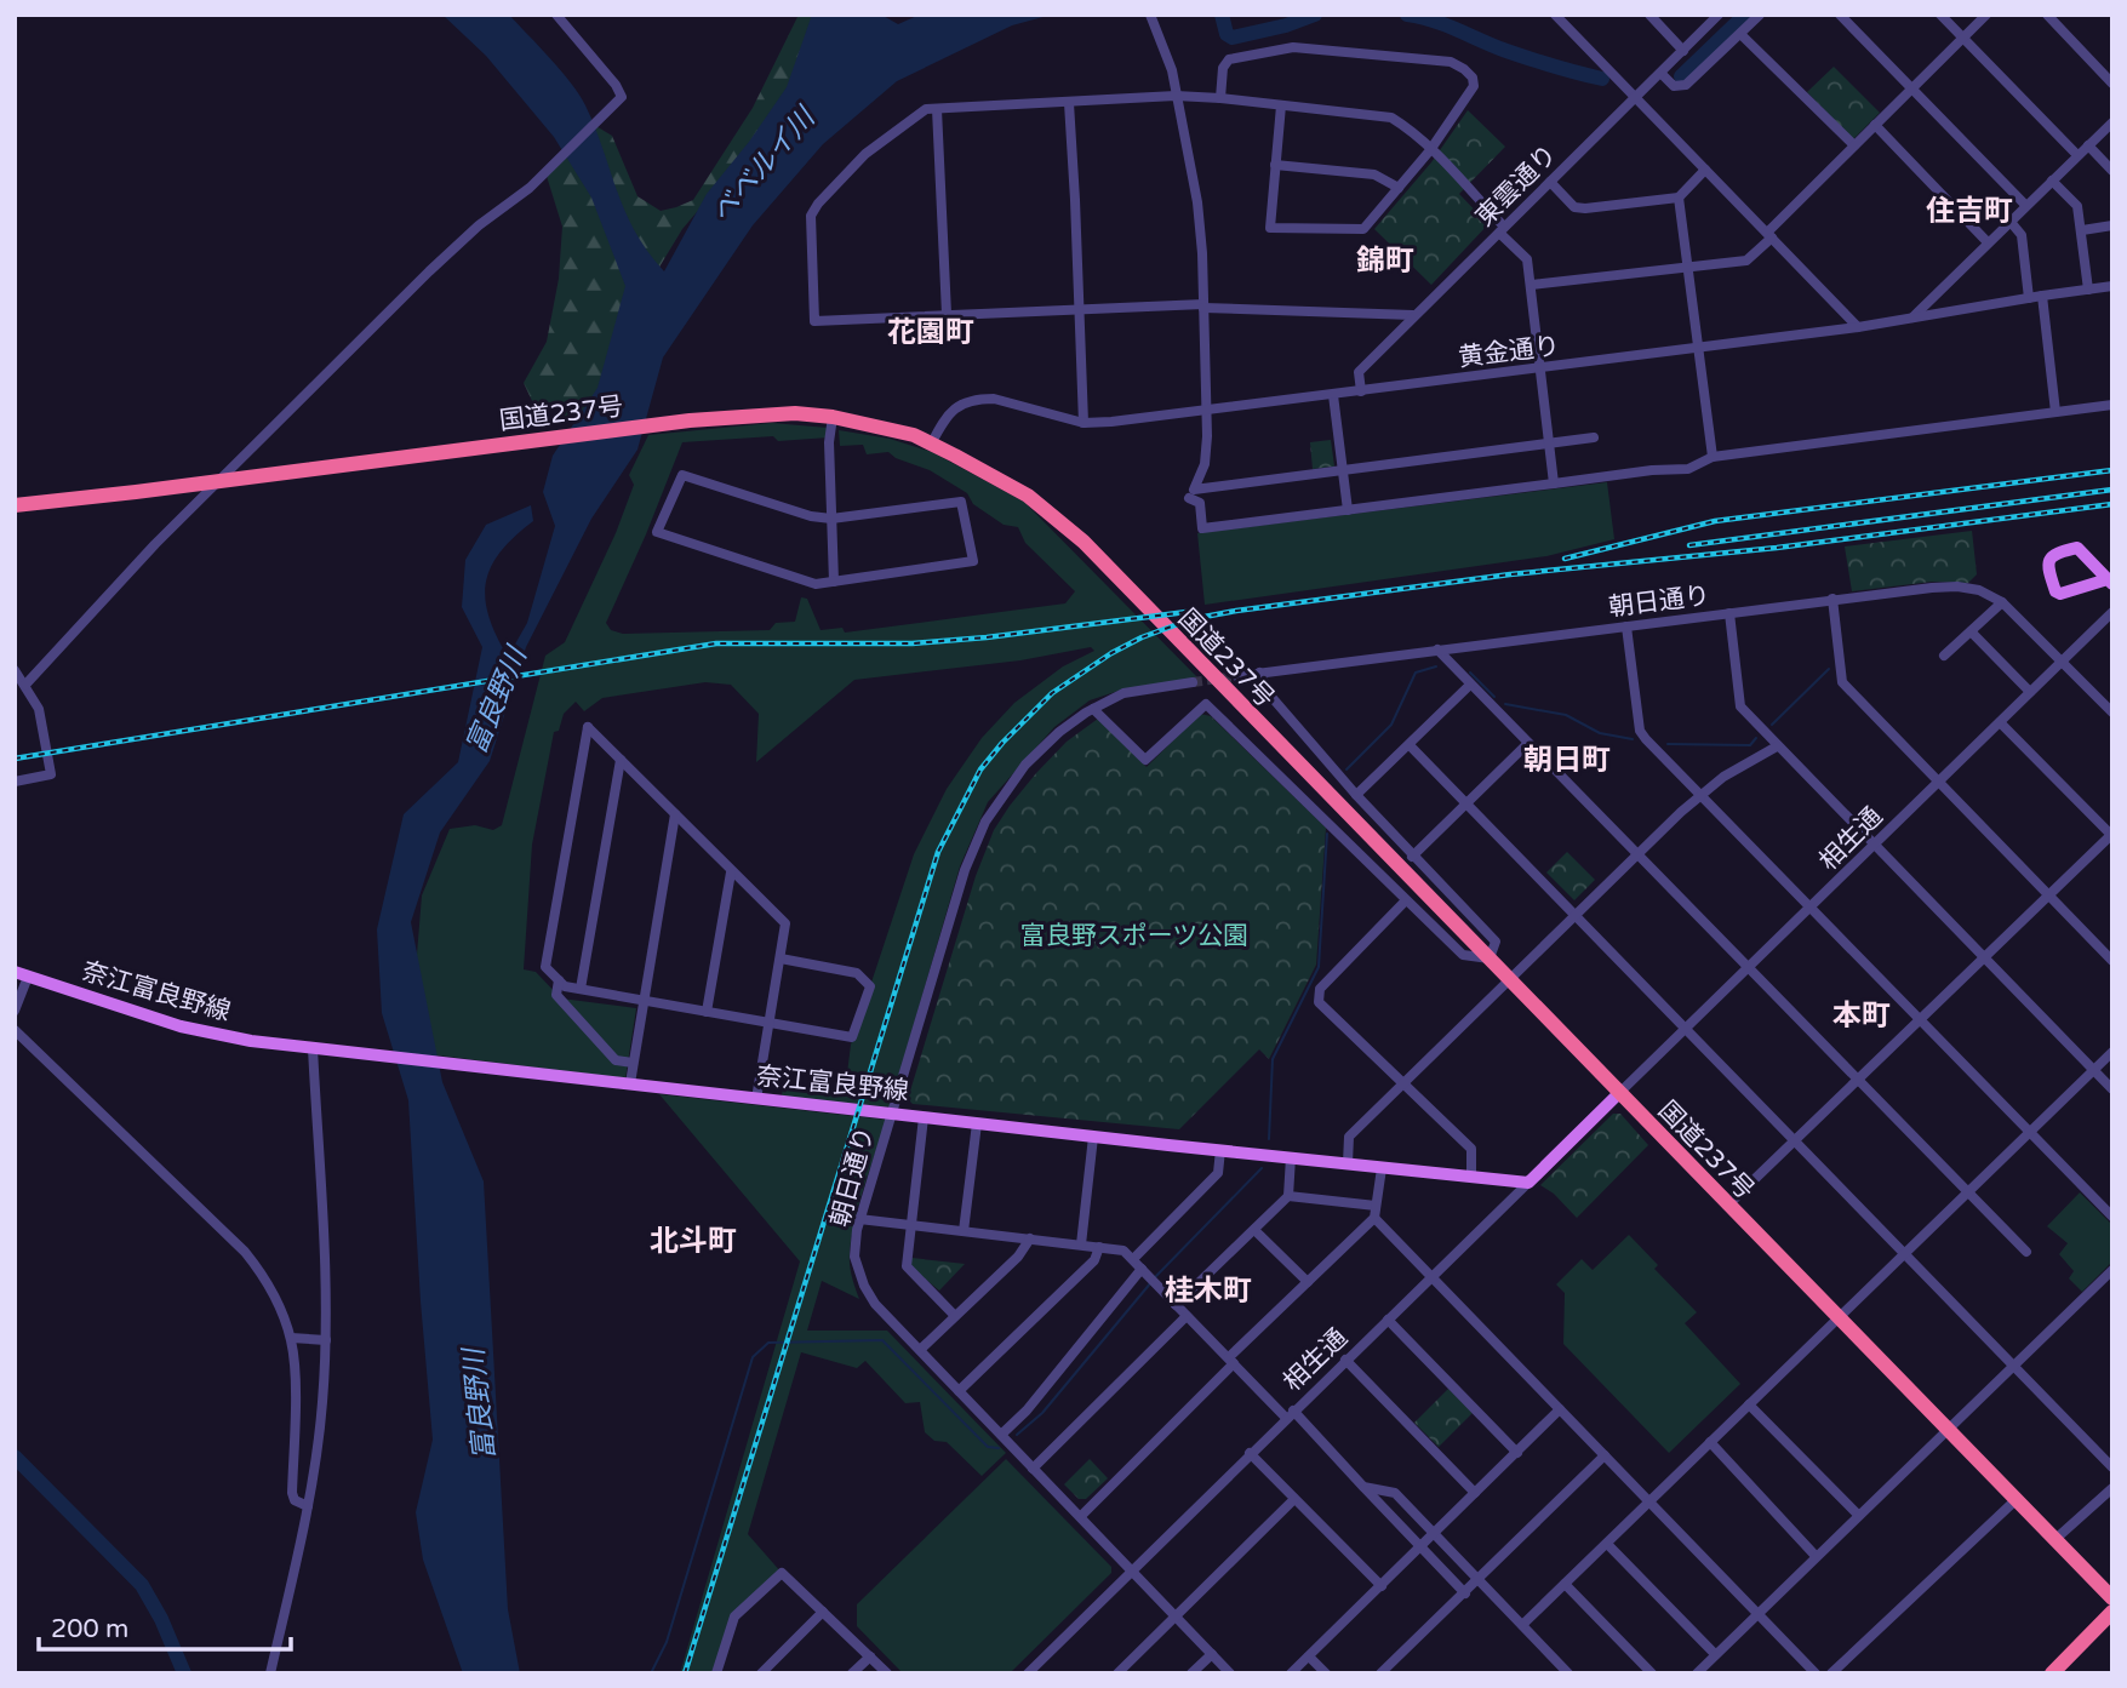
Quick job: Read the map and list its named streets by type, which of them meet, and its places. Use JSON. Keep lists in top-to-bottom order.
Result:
{
  "streets": {
    "highway": ["国道237号"],
    "main road": ["奈江富良野線"],
    "street": [
      "東雲通り",
      "黄金通り",
      "朝日通り",
      "相生通"
    ]
  },
  "crossings": [
    ["東雲通り", "黄金通り"],
    ["黄金通り", "国道237号"],
    ["国道237号", "相生通"],
    ["朝日通り", "相生通"],
    ["朝日通り", "奈江富良野線"],
    ["相生通", "奈江富良野線"]
  ],
  "districts": [
    "住吉町",
    "錦町",
    "花園町",
    "朝日町",
    "本町",
    "北斗町",
    "桂木町"
  ],
  "water": ["ベベルイ川", "富良野川"],
  "parks": ["富良野スポーツ公園"],
  "scale_bar": "200 m"
}
